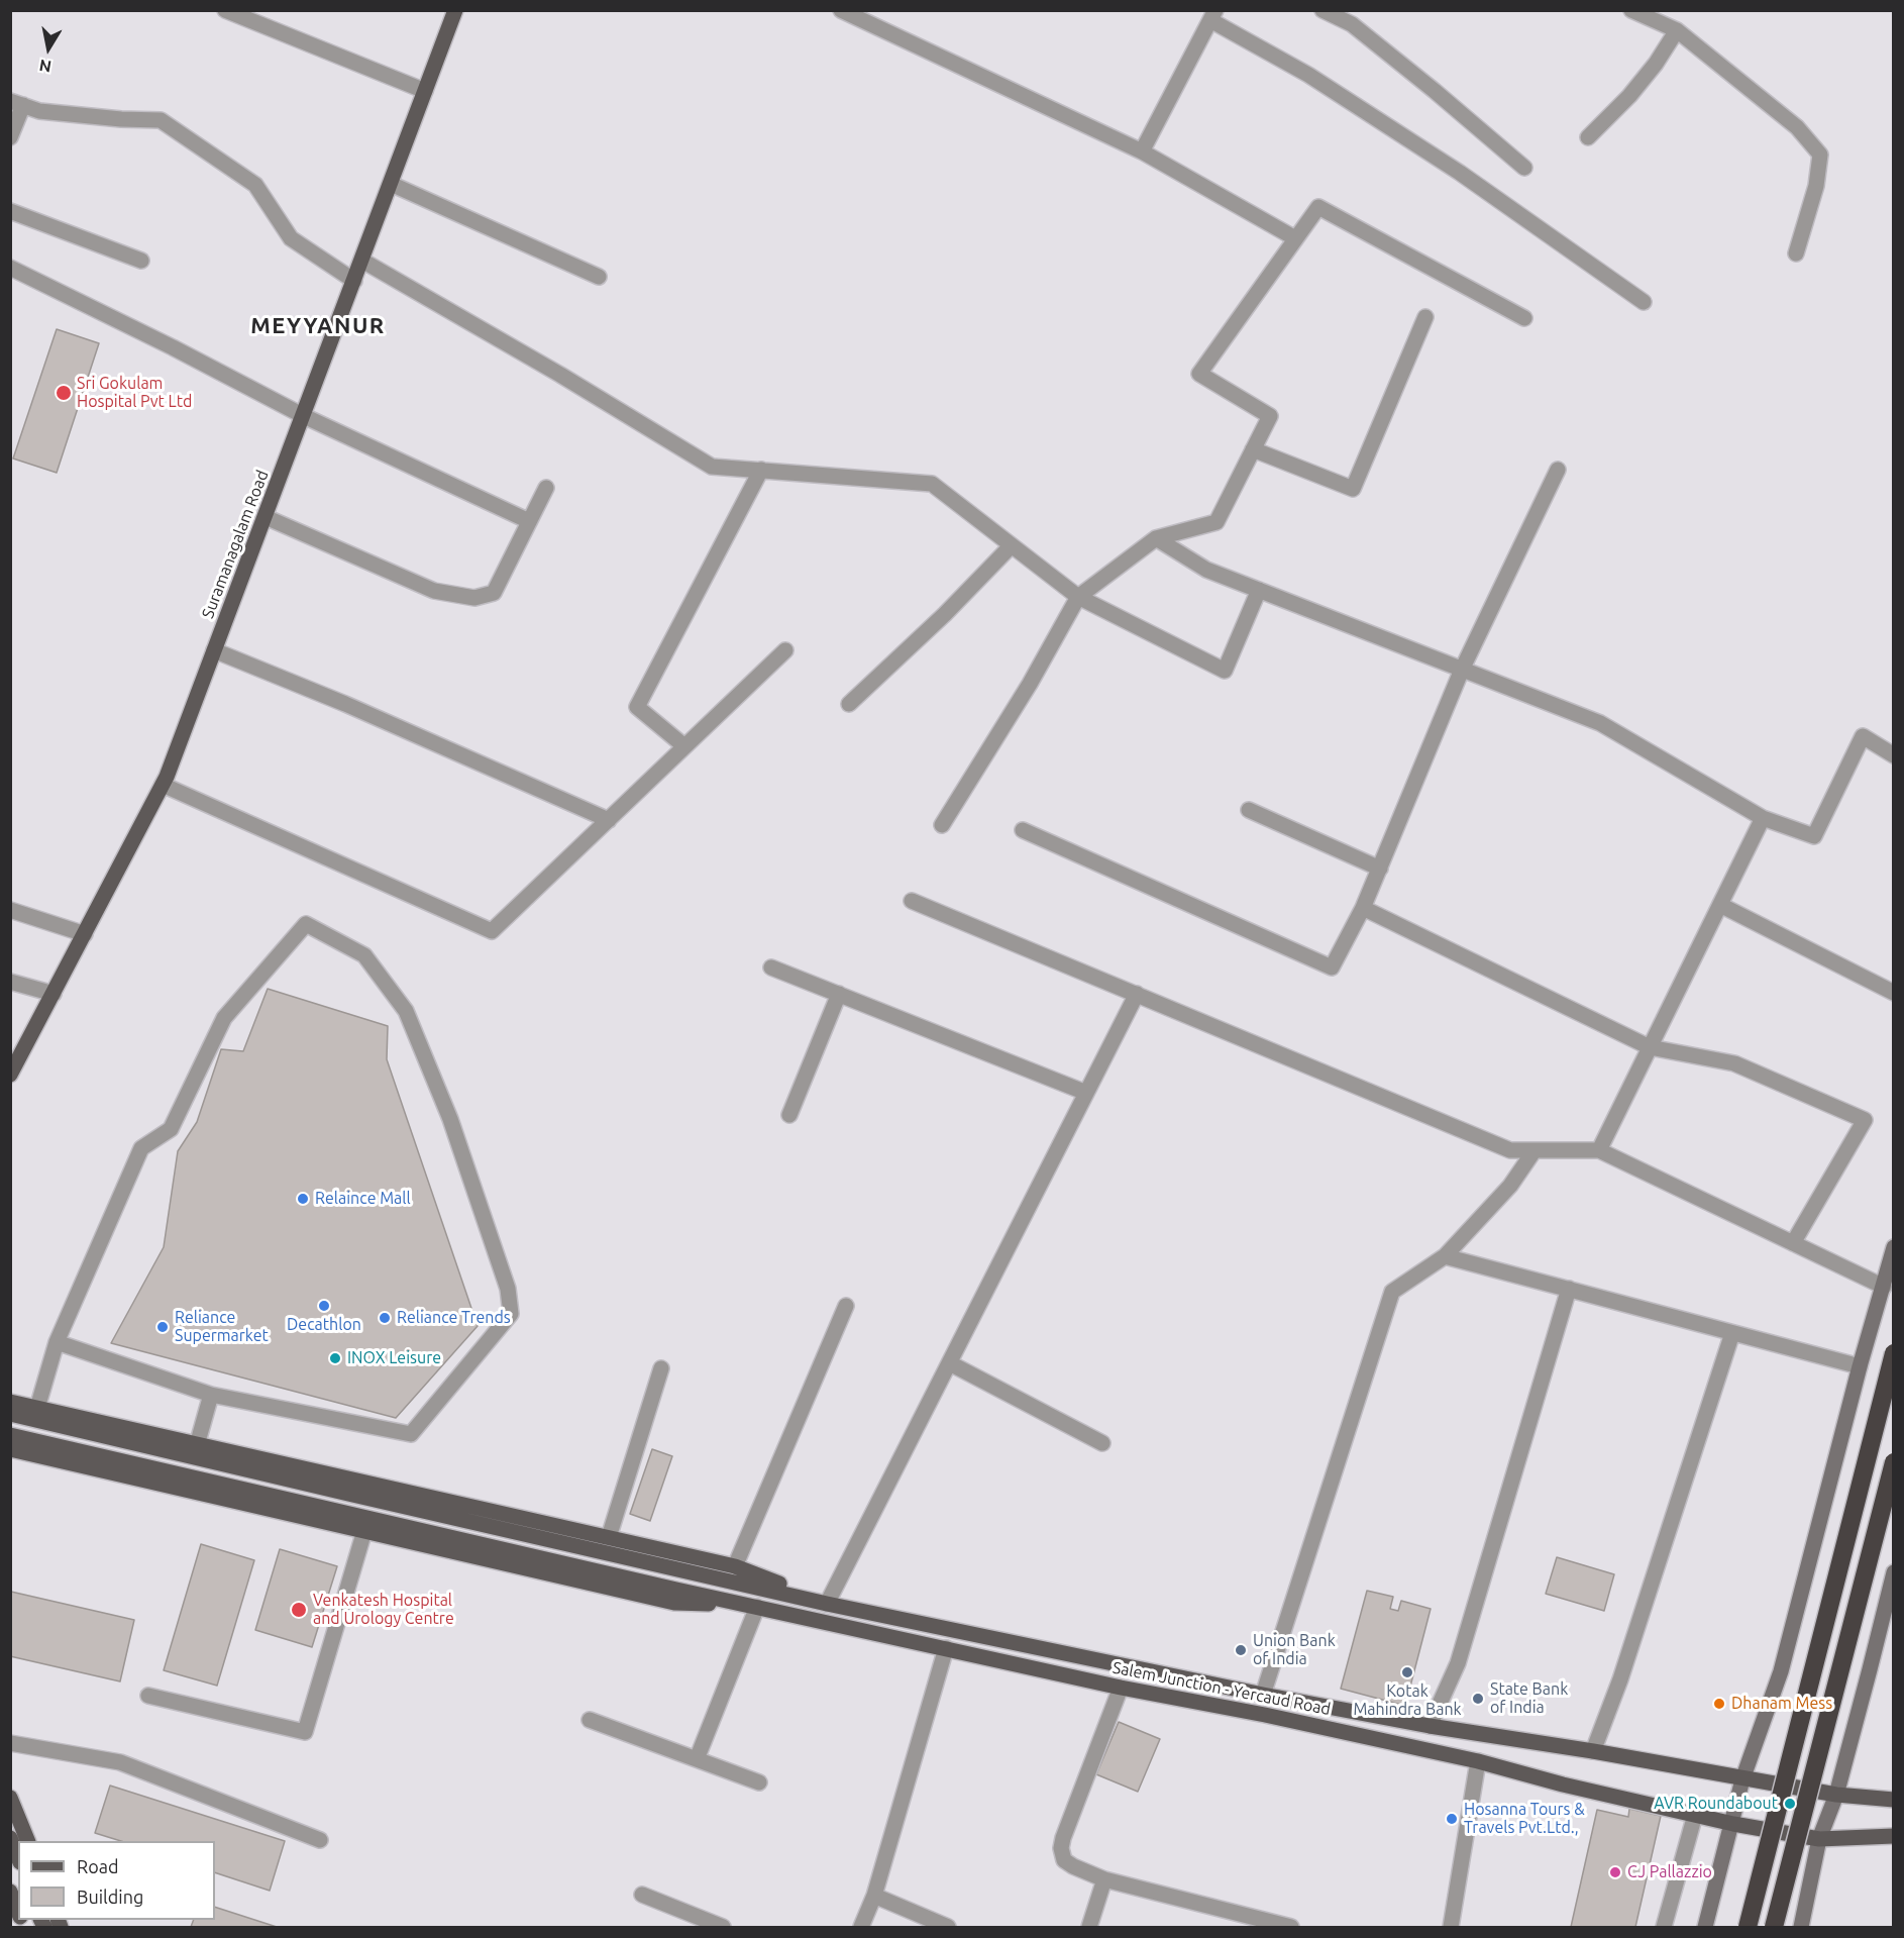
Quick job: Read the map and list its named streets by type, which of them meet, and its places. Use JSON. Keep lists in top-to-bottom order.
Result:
{
  "streets": {
    "main road": ["Suramanagalam Road", "Salem Junction - Yercaud Road"]
  },
  "districts": ["MEYYANUR"],
  "places": [
    "Sri Gokulam Hospital Pvt Ltd",
    "Relaince Mall",
    "Decathlon",
    "Reliance Trends",
    "Reliance Supermarket",
    "INOX Leisure",
    "Venkatesh Hospital and Urology Centre",
    "Union Bank of India",
    "Kotak Mahindra Bank",
    "State Bank of India",
    "Dhanam Mess",
    "AVR Roundabout",
    "Hosanna Tours & Travels Pvt.Ltd.,",
    "CJ Pallazzio"
  ],
  "legend": ["Road", "Building"],
  "north": "bottom"
}
